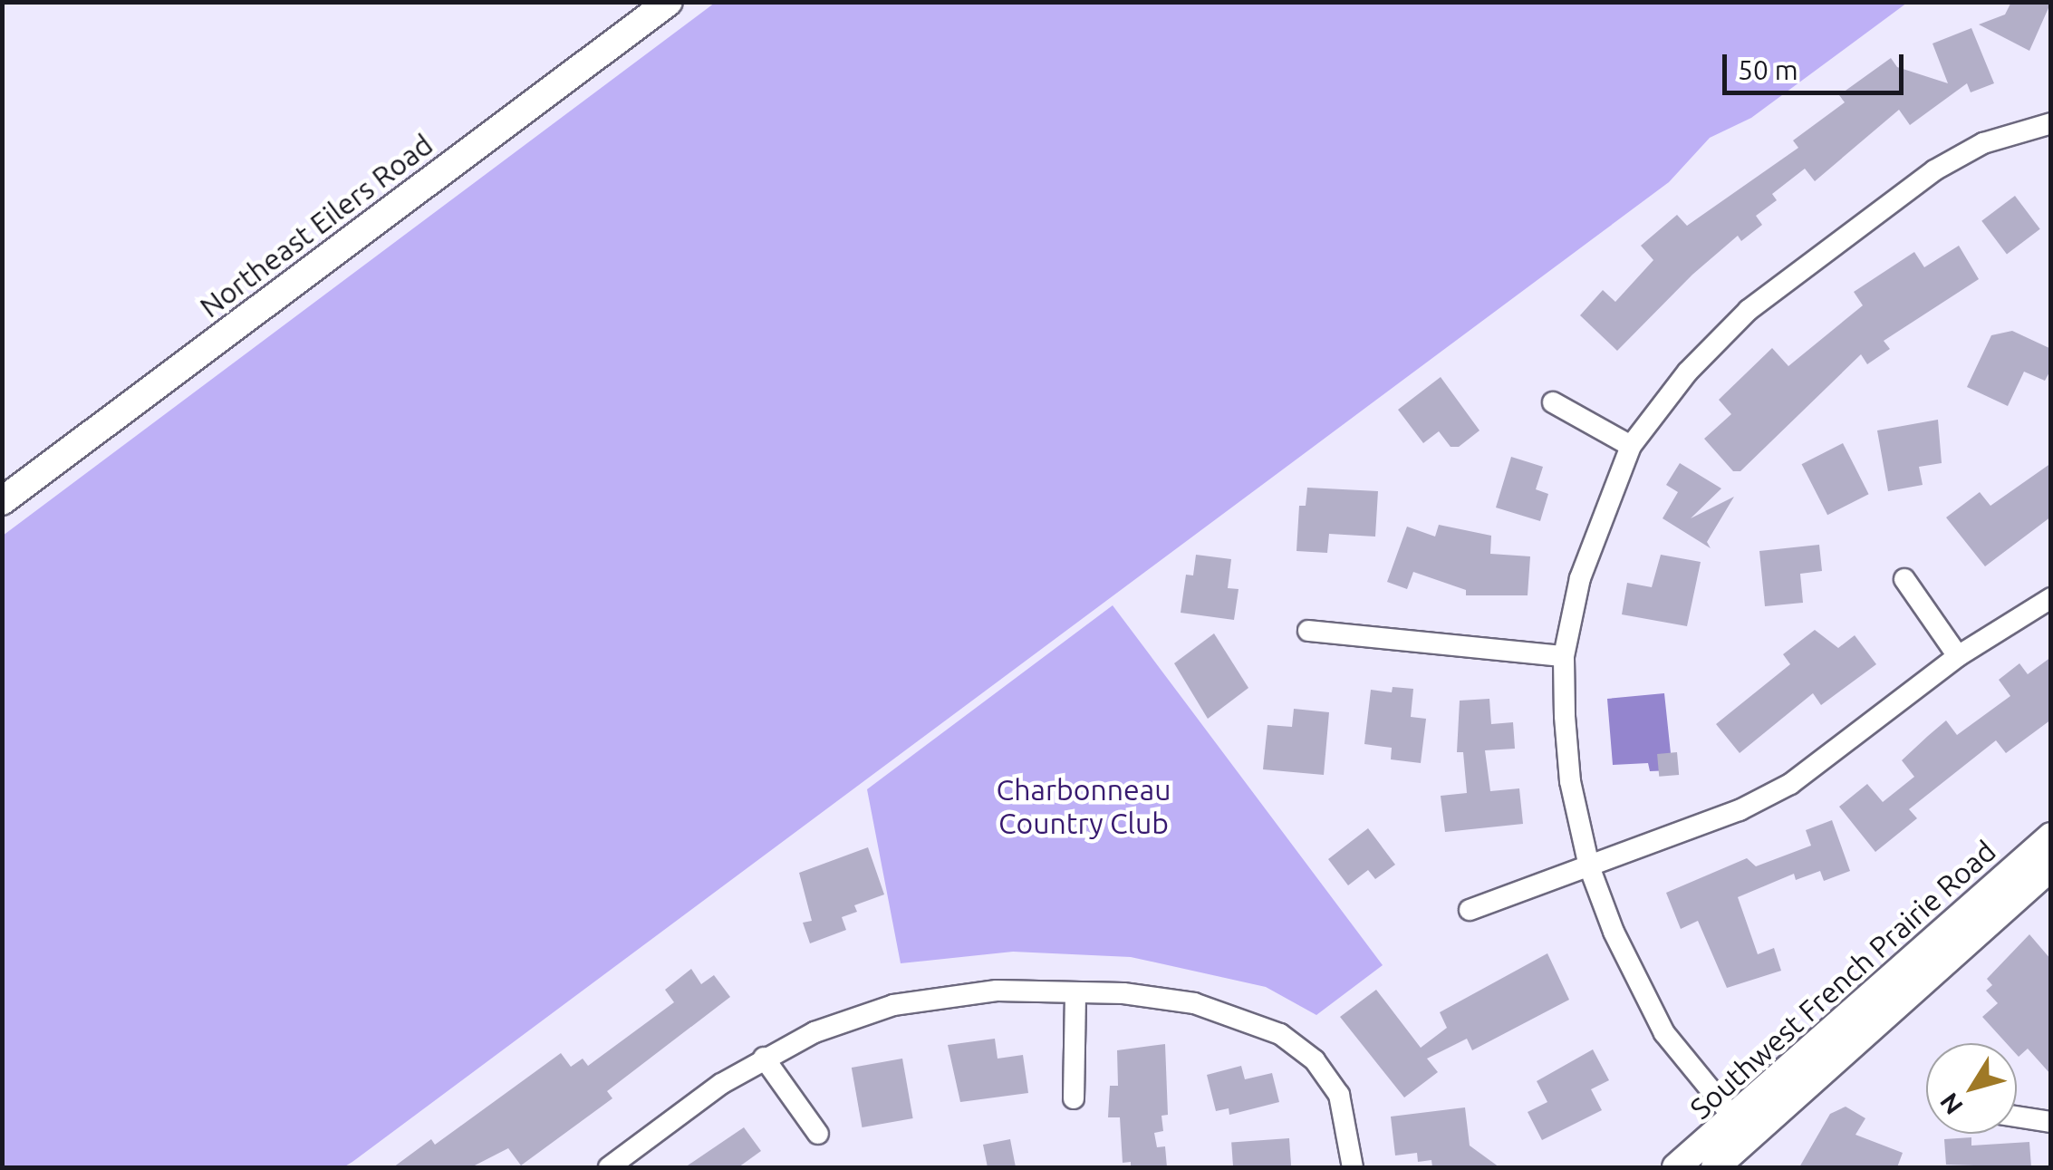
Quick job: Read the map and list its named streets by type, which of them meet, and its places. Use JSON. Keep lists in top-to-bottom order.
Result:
{
  "streets": {
    "street": ["Northeast Eilers Road", "Southwest French Prairie Road"]
  },
  "parks": ["Charbonneau Country Club"],
  "scale_bar": "50 m",
  "north": "bottom left"
}
